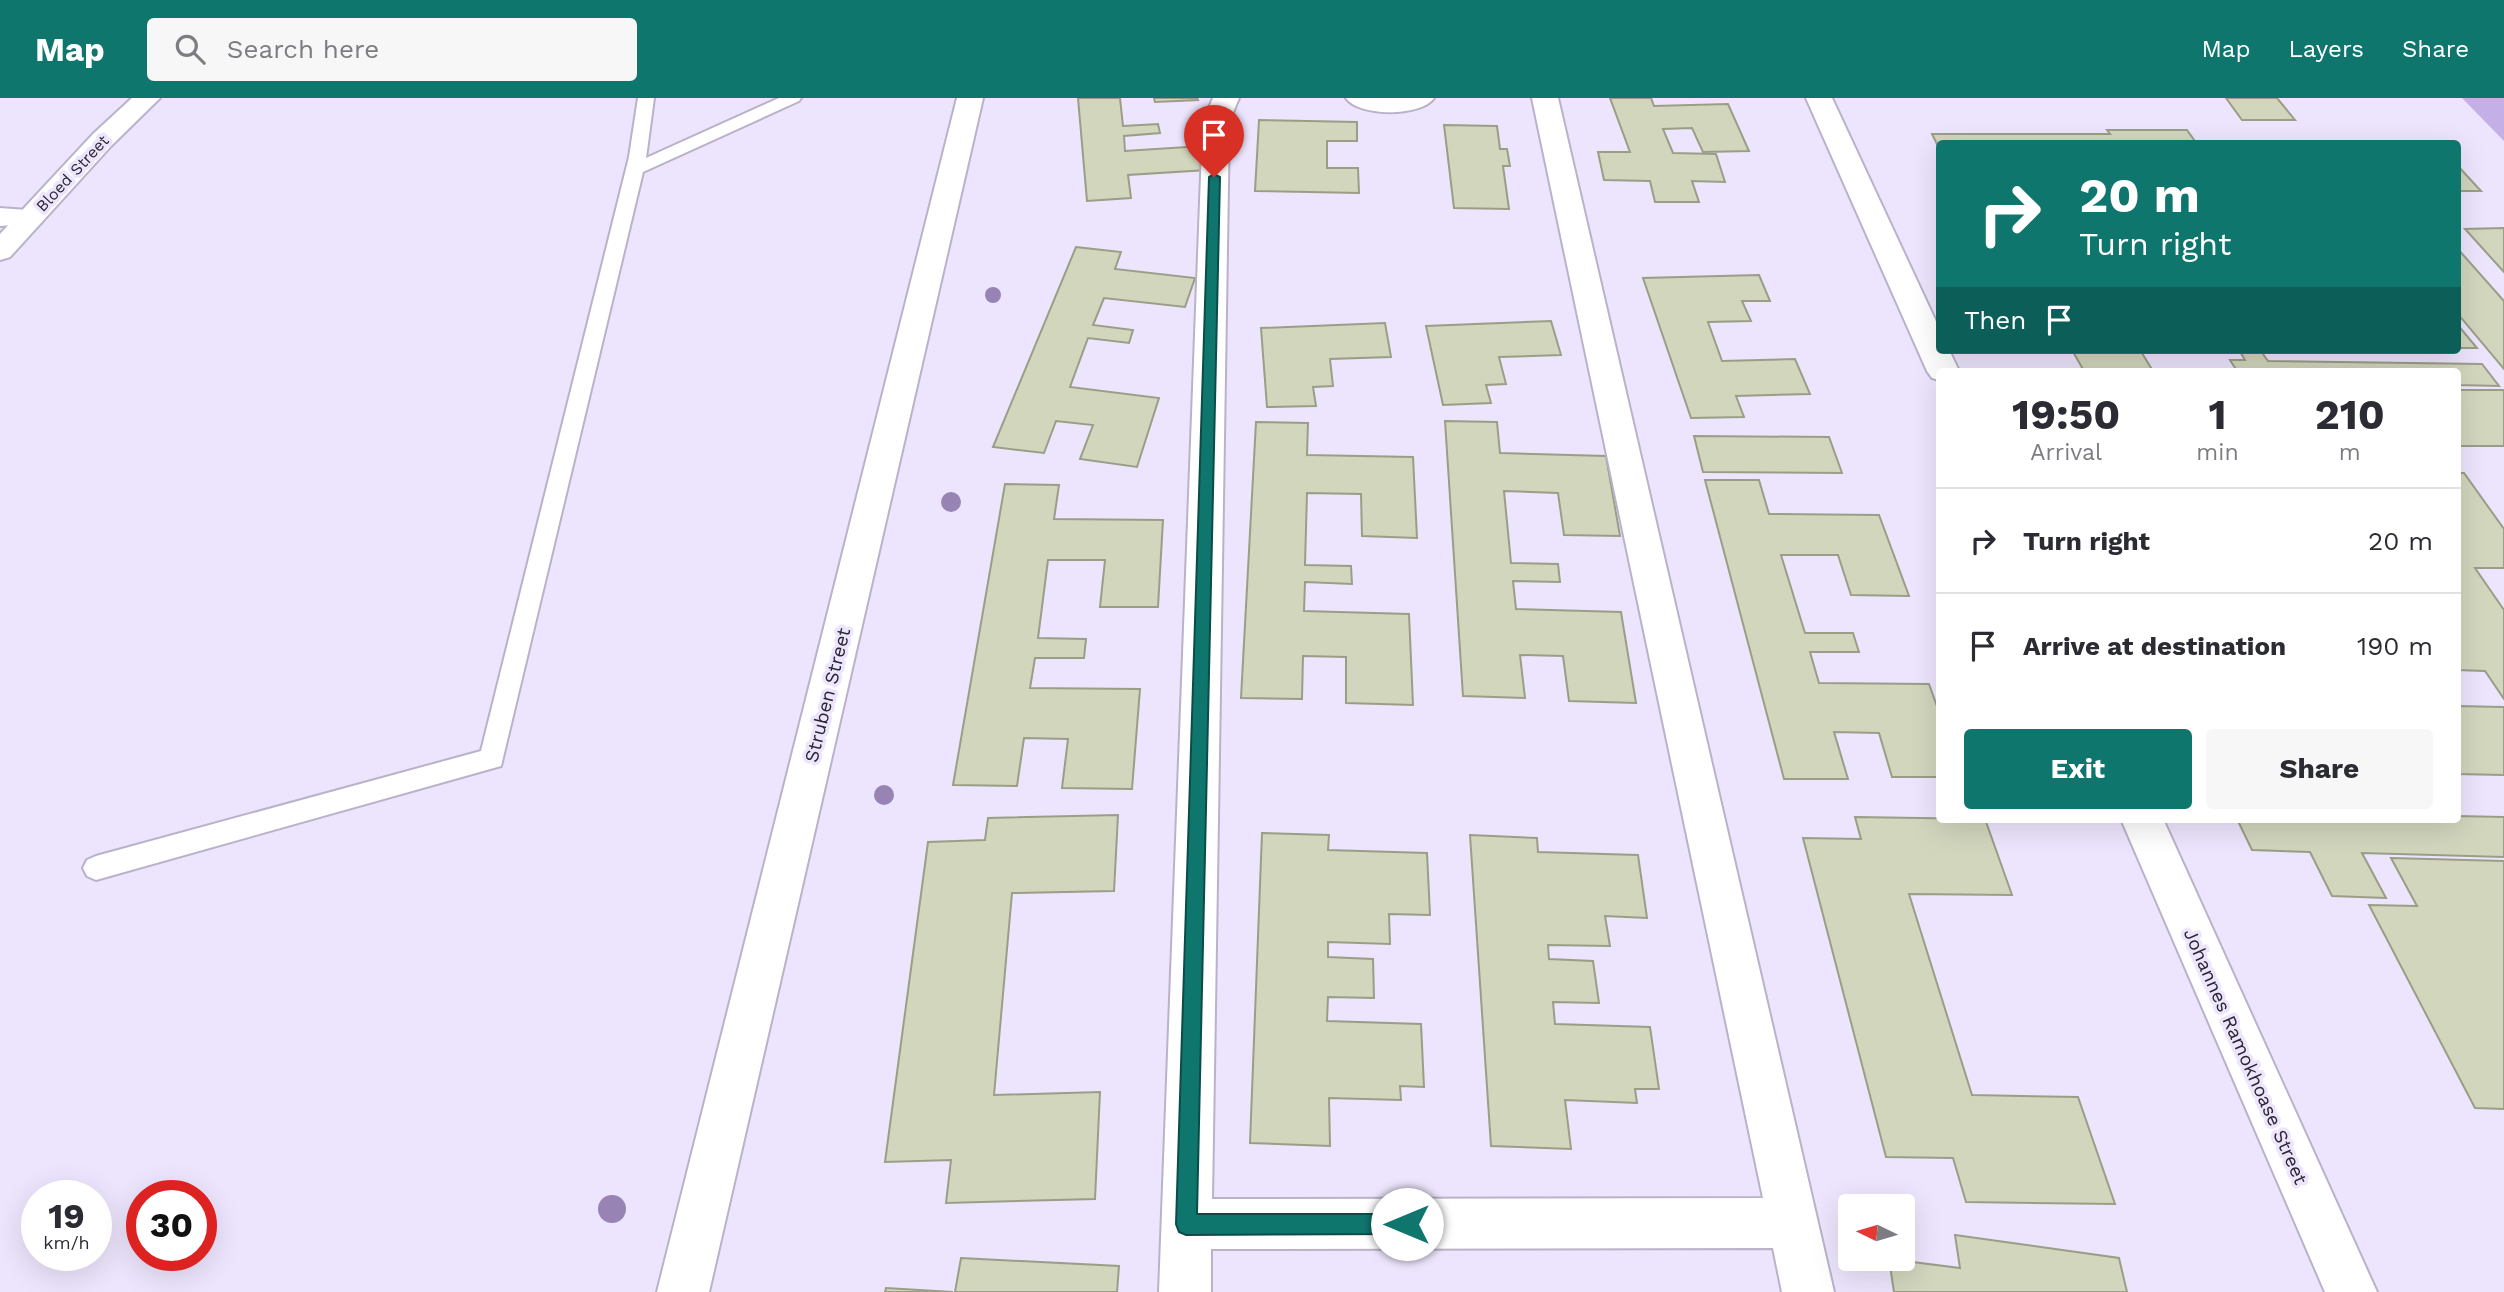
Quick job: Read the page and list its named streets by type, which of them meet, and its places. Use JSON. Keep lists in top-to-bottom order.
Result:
{
  "streets": {
    "street": ["Bloed Street", "Struben Street", "Johannes Ramokhoase Street"]
  },
  "north": "left",
  "page": {
    "header": "Map",
    "search": "Search here",
    "nav": ["Map", "Layers", "Share"],
    "turn": ["20 m", "Turn right"],
    "then": "Then",
    "eta": [
      "19:50",
      "Arrival",
      "1",
      "min",
      "210",
      "m"
    ],
    "list": [
      {
        "name": "Turn right",
        "value": "20 m"
      },
      {
        "name": "Arrive at destination",
        "value": "190 m"
      }
    ],
    "buttons": ["Exit", "Share"],
    "speed": "19 km/h",
    "limit": "30"
  }
}
